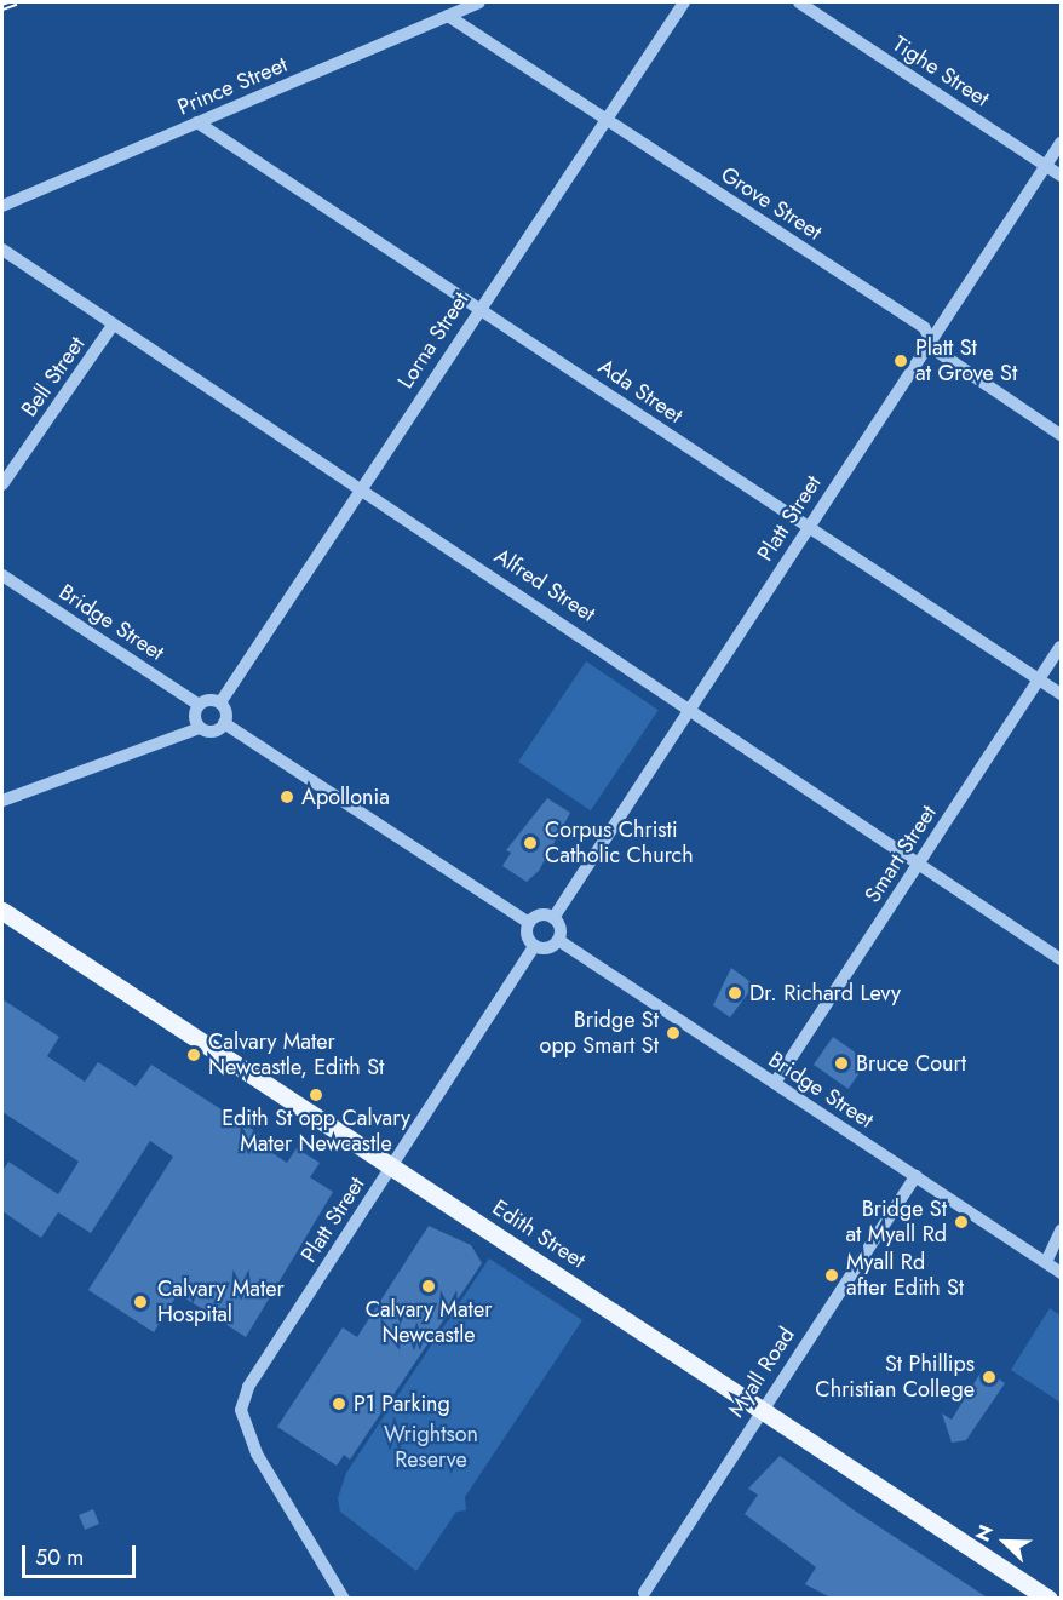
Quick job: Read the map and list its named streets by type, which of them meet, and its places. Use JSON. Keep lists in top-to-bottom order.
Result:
{
  "streets": {
    "main road": ["Edith Street"],
    "street": [
      "Tighe Street",
      "Prince Street",
      "Grove Street",
      "Lorna Street",
      "Bell Street",
      "Ada Street",
      "Platt Street",
      "Alfred Street",
      "Bridge Street",
      "Smart Street",
      "Myall Road"
    ]
  },
  "crossings": [
    ["Tighe Street", "Platt Street"],
    ["Prince Street", "Grove Street"],
    ["Prince Street", "Ada Street"],
    ["Grove Street", "Lorna Street"],
    ["Grove Street", "Platt Street"],
    ["Lorna Street", "Ada Street"],
    ["Lorna Street", "Alfred Street"],
    ["Bell Street", "Alfred Street"],
    ["Ada Street", "Platt Street"],
    ["Ada Street", "Smart Street"],
    ["Platt Street", "Alfred Street"],
    ["Platt Street", "Bridge Street"],
    ["Platt Street", "Edith Street"],
    ["Alfred Street", "Smart Street"],
    ["Bridge Street", "Smart Street"],
    ["Bridge Street", "Myall Road"],
    ["Edith Street", "Myall Road"]
  ],
  "parks": ["Wrightson Reserve"],
  "places": [
    "Platt St at Grove St",
    "Apollonia",
    "Corpus Christi Catholic Church",
    "Dr. Richard Levy",
    "Bridge St opp Smart St",
    "Calvary Mater Newcastle, Edith St",
    "Bruce Court",
    "Edith St opp Calvary Mater Newcastle",
    "Bridge St at Myall Rd",
    "Myall Rd after Edith St",
    "Calvary Mater Newcastle",
    "Calvary Mater Hospital",
    "St Phillips Christian College",
    "P1 Parking"
  ],
  "scale_bar": "50 m",
  "north": "top left"
}
